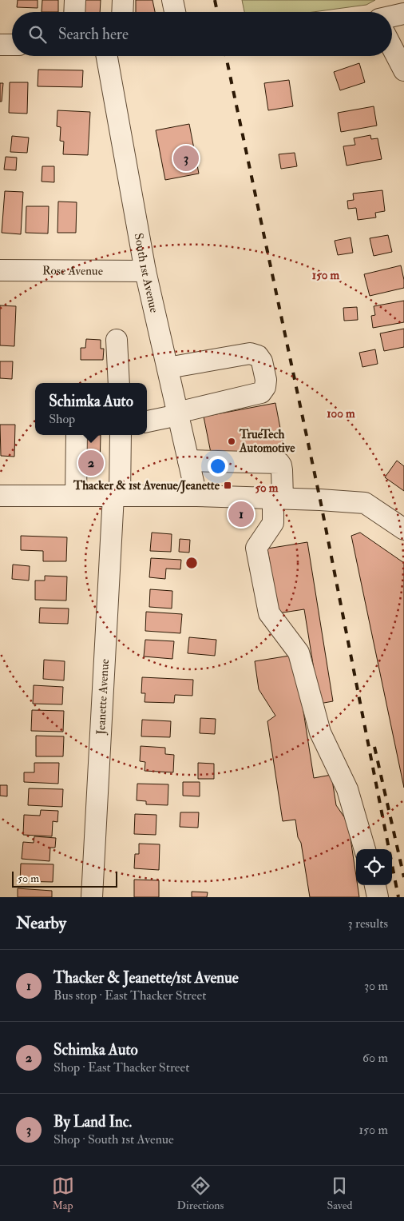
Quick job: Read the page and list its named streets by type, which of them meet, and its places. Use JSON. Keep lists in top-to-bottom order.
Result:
{
  "streets": {
    "street": ["Rose Avenue", "South 1st Avenue", "Jeanette Avenue"]
  },
  "crossings": [
    ["Rose Avenue", "South 1st Avenue"]
  ],
  "places": {
    "other": ["TrueTech Automotive"],
    "transit": ["Thacker & 1st Avenue/Jeanette"]
  },
  "scale_bar": "50 m",
  "page": {
    "search": "Search here",
    "pins": ["3", "2", "1"],
    "popup": ["Schimka Auto", "Shop"],
    "scale": "50 m",
    "heading": ["Nearby", "3 results"],
    "list": [
      {
        "mark": "1",
        "name": "Thacker & Jeanette/1st Avenue",
        "note": "Bus stop · East Thacker Street",
        "value": "30 m"
      },
      {
        "mark": "2",
        "name": "Schimka Auto",
        "note": "Shop · East Thacker Street",
        "value": "60 m"
      },
      {
        "mark": "3",
        "name": "By Land Inc.",
        "note": "Shop · South 1st Avenue",
        "value": "150 m"
      }
    ],
    "nav": ["Map", "Directions", "Saved"]
  },
  "rings": ["150 m", "100 m", "50 m"]
}
